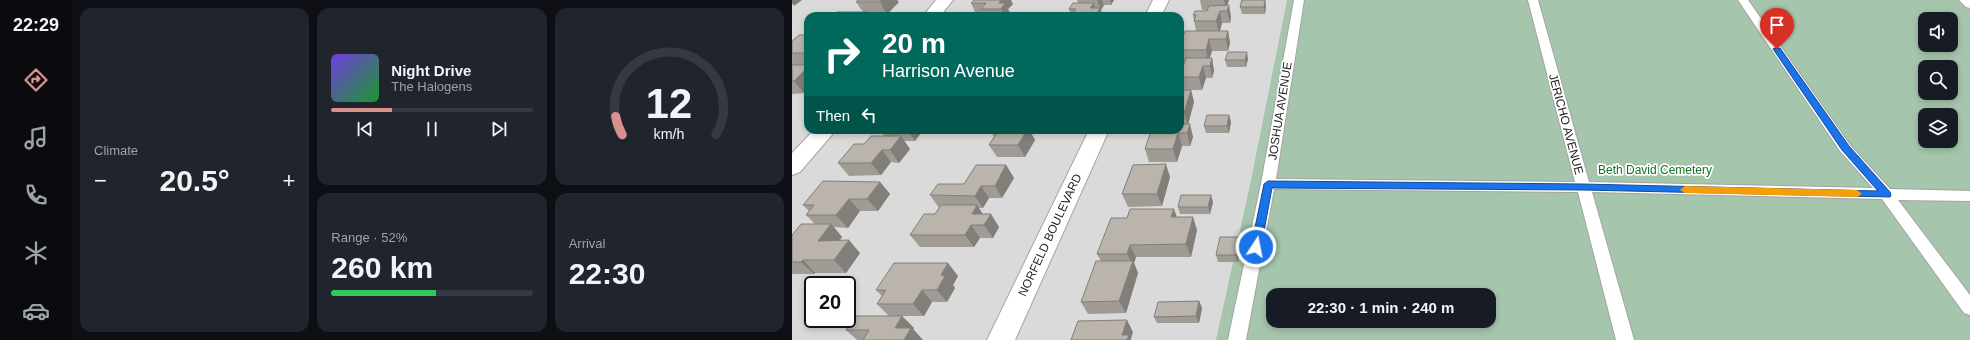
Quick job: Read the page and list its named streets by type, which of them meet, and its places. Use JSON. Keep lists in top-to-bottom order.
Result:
{
  "streets": {
    "street": ["NORFELD BOULEVARD"],
    "lane": ["JOSHUA AVENUE", "JERICHO AVENUE"]
  },
  "parks": ["Beth David Cemetery"],
  "page": {
    "tabs": "22:29",
    "tile": [
      "Climate",
      ["Range · 52%", "260 km"],
      ["Arrival", "22:30"]
    ],
    "turn": ["20 m", "Harrison Avenue"],
    "song": ["Night Drive", "The Halogens"],
    "then": "Then",
    "heat": ["−", "20.5°", "+"],
    "limit": "20",
    "trip": "22:30 · 1 min · 240 m",
    "gauge": ["12", "km/h"]
  }
}
